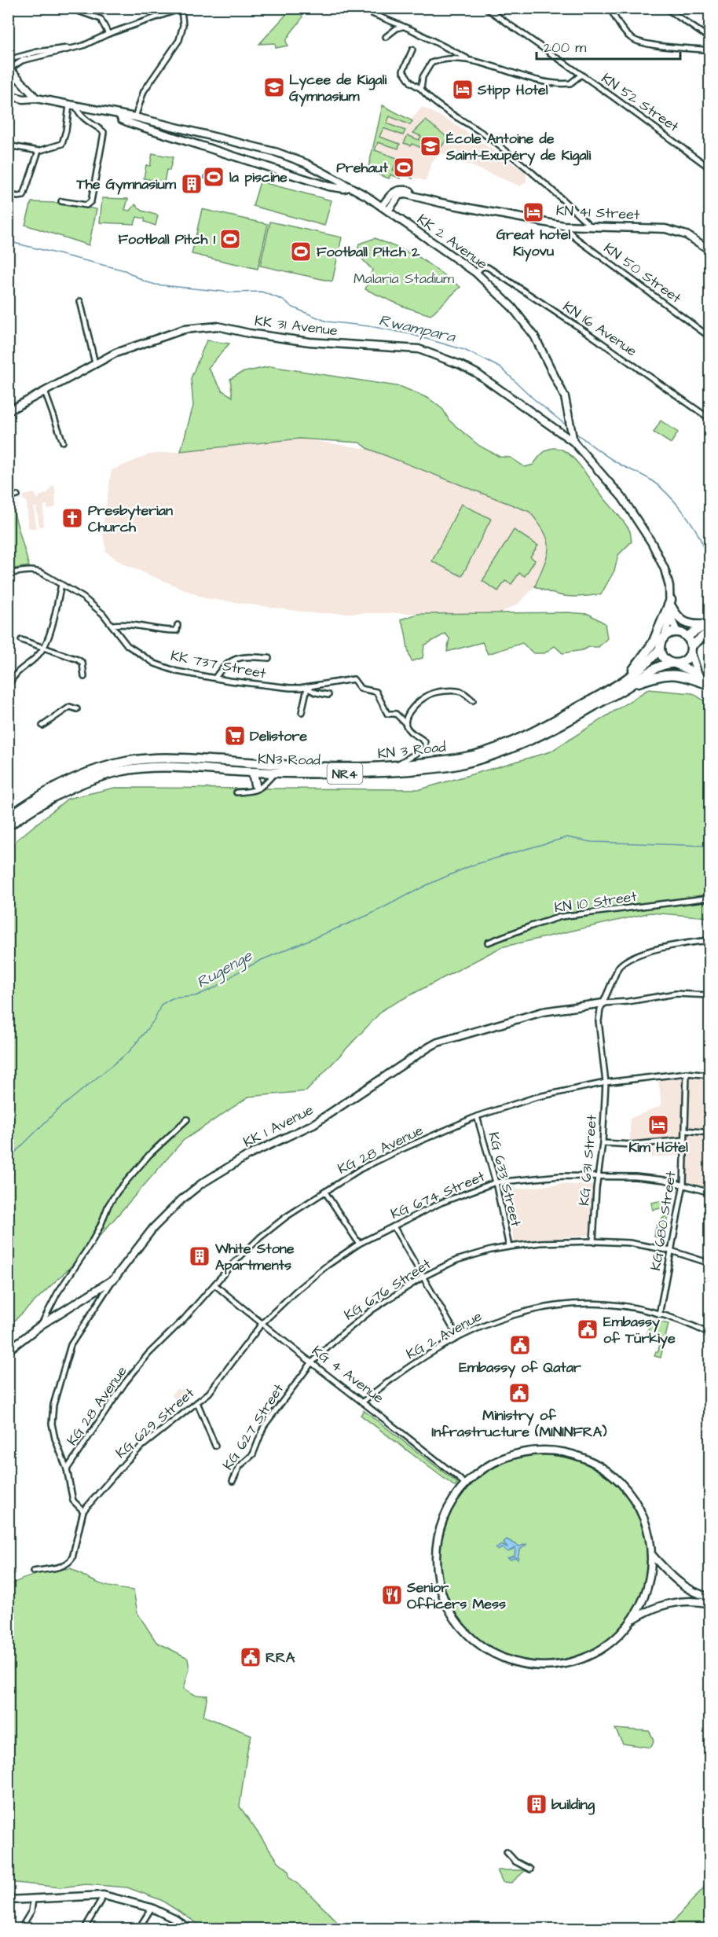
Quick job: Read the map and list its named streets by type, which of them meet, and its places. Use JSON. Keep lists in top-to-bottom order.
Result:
{
  "streets": {
    "highway": ["KN 3 Road", "KN3 Road", "NR4"],
    "main road": [
      "KN 41 Street",
      "KK 2 Avenue",
      "KK 31 Avenue",
      "KK 1 Avenue"
    ],
    "street": [
      "KN 52 Street",
      "KN 50 Street",
      "KN 16 Avenue",
      "KK 737 Street",
      "KN 10 Street",
      "KG 28 Avenue",
      "KG 631 Street",
      "KG 633 Street",
      "KG 674 Street",
      "KG 680 Street",
      "KG 676 Street",
      "KG 2 Avenue",
      "KG 4 Avenue",
      "KG 629 Street",
      "KG 627 Street"
    ]
  },
  "crossings": [
    ["KN 41 Street", "KK 2 Avenue"],
    ["KN 41 Street", "KN 50 Street"],
    ["KK 2 Avenue", "KK 31 Avenue"],
    ["KK 2 Avenue", "KN 16 Avenue"],
    ["KN 3 Road", "KN3 Road"],
    ["KN 3 Road", "NR4"],
    ["KN3 Road", "NR4"],
    ["KG 28 Avenue", "KG 631 Street"],
    ["KG 28 Avenue", "KG 633 Street"],
    ["KG 28 Avenue", "KG 680 Street"],
    ["KG 28 Avenue", "KG 4 Avenue"],
    ["KG 631 Street", "KG 674 Street"],
    ["KG 631 Street", "KG 676 Street"],
    ["KG 633 Street", "KG 674 Street"],
    ["KG 633 Street", "KG 676 Street"],
    ["KG 674 Street", "KG 680 Street"],
    ["KG 674 Street", "KG 4 Avenue"],
    ["KG 674 Street", "KG 629 Street"],
    ["KG 680 Street", "KG 676 Street"],
    ["KG 680 Street", "KG 2 Avenue"],
    ["KG 676 Street", "KG 4 Avenue"],
    ["KG 676 Street", "KG 627 Street"],
    ["KG 2 Avenue", "KG 4 Avenue"],
    ["KG 4 Avenue", "KG 629 Street"],
    ["KG 4 Avenue", "KG 627 Street"]
  ],
  "water": ["Rwampara", "Rugenge"],
  "parks": ["Malaria Stadium"],
  "places": {
    "school or university": ["Lycee de Kigali Gymnasium", "École Antoine de Saint-Exupéry de Kigali"],
    "hotel": ["Stipp Hotel", "Great hotel Kiyovu", "Kim Hotel"],
    "sports": [
      "Prehaut",
      "la piscine",
      "Football Pitch 1",
      "Football Pitch 2"
    ],
    "building": ["The Gymnasium", "White Stone Apartments", "building"],
    "church": ["Presbyterian Church"],
    "supermarket": ["Delistore"],
    "public building": [
      "Embassy of Türkiye",
      "Embassy of Qatar",
      "Ministry of Infrastructure (MININFRA)",
      "RRA"
    ],
    "restaurant": ["Senior Officers Mess"]
  },
  "scale_bar": "200 m"
}
